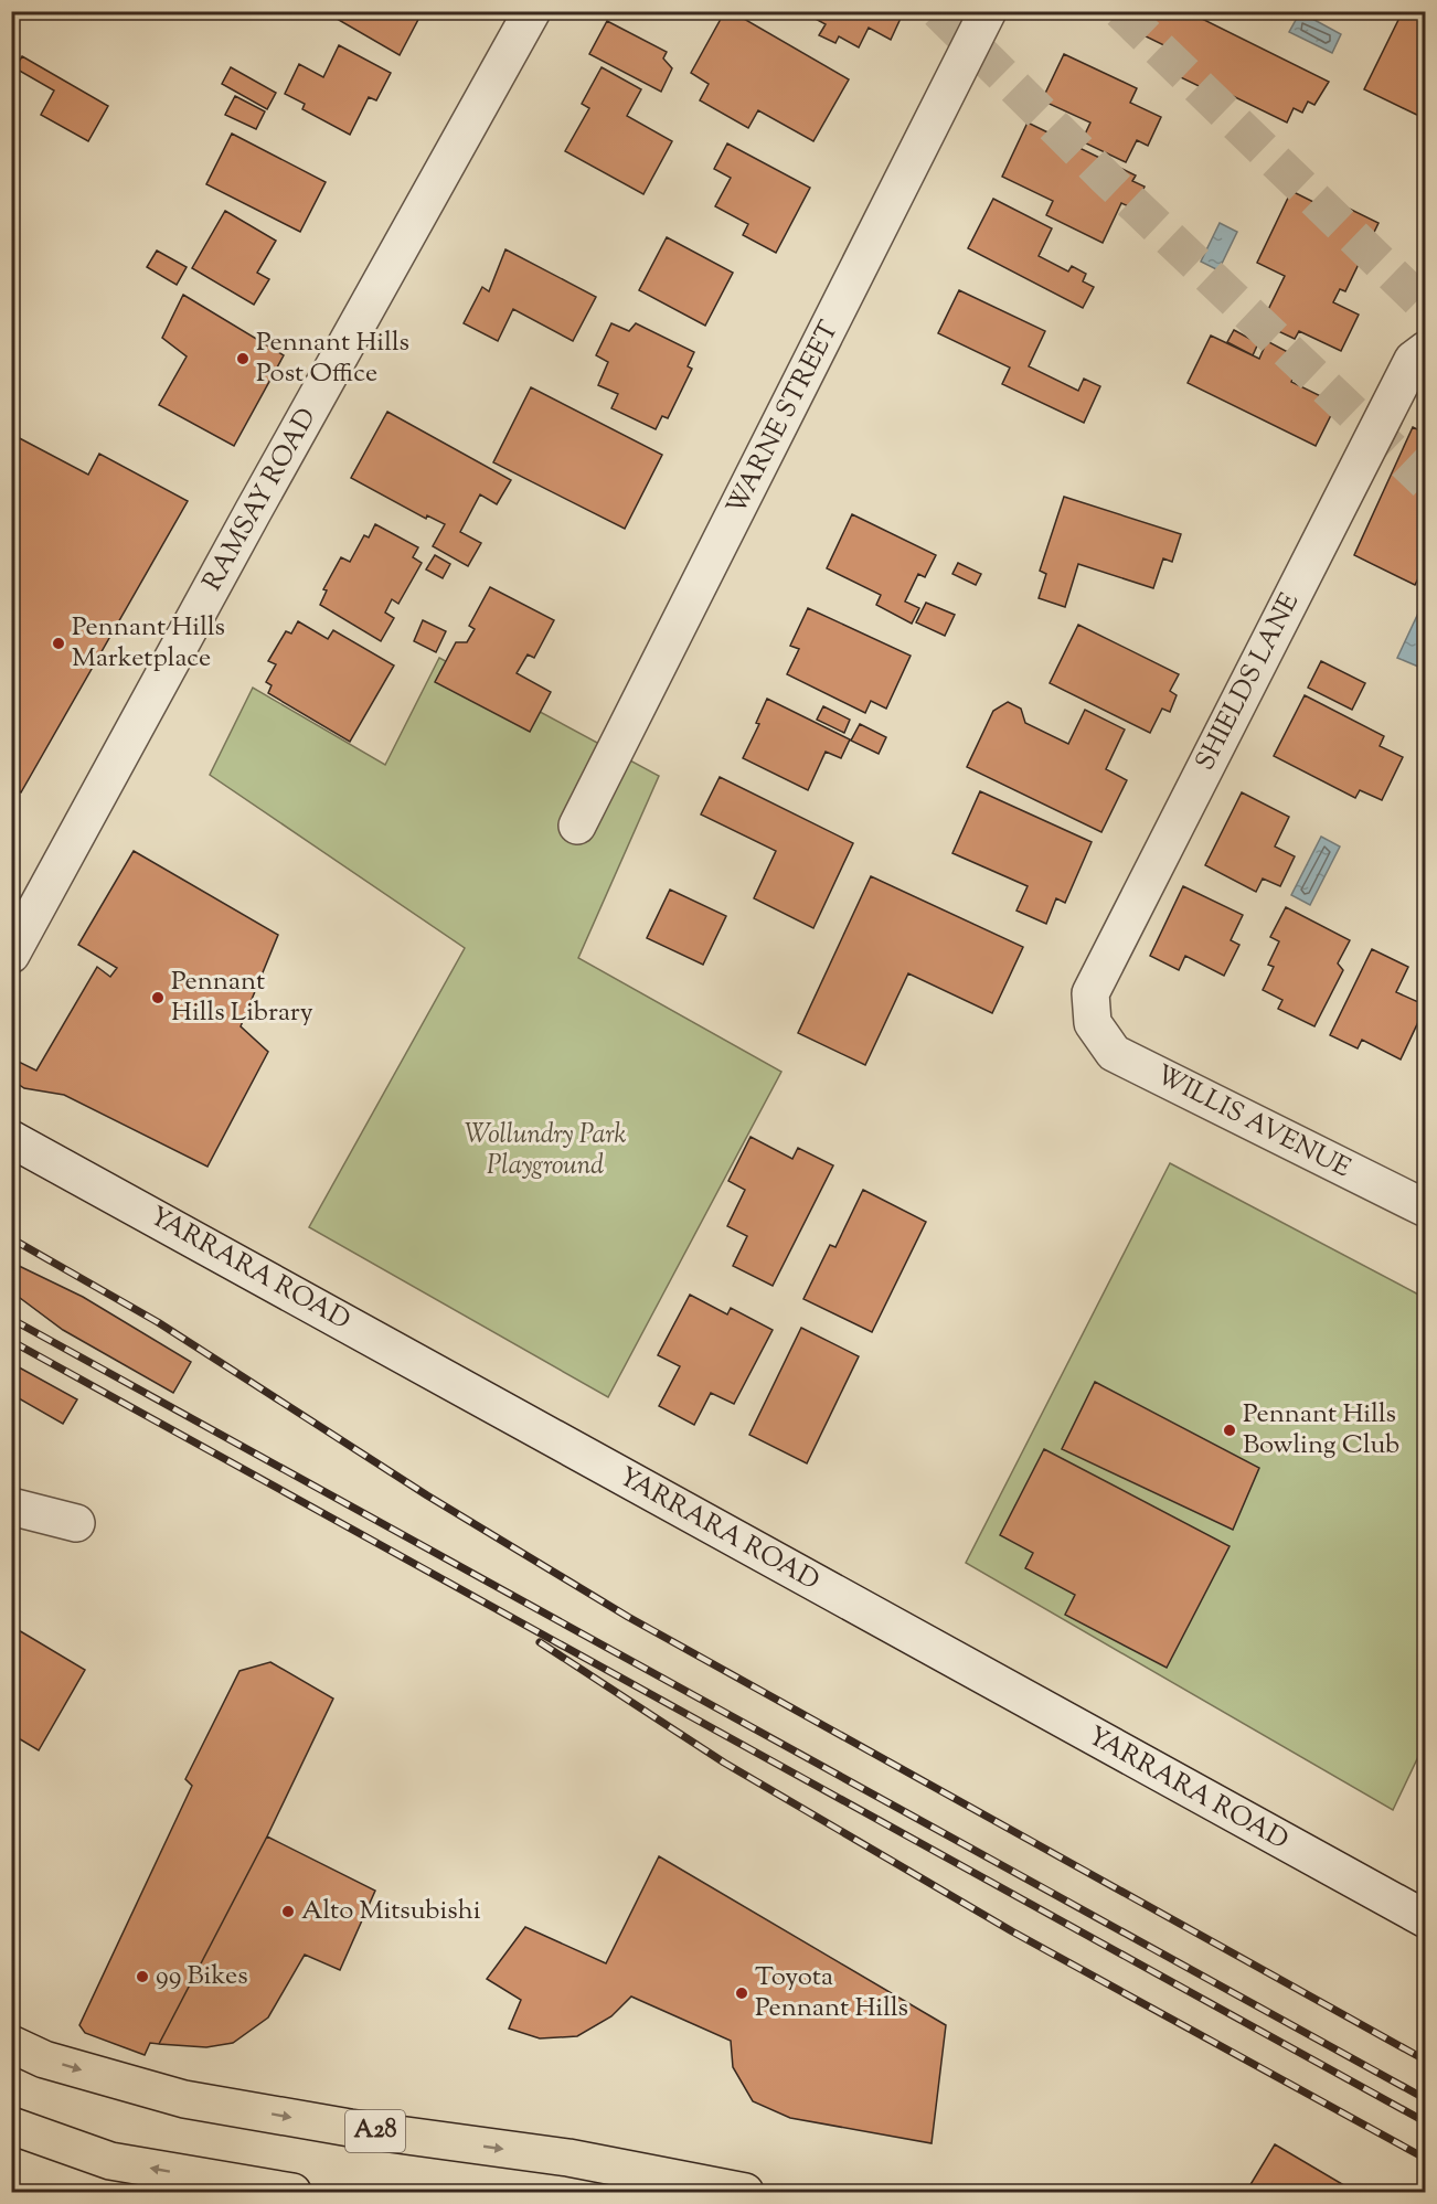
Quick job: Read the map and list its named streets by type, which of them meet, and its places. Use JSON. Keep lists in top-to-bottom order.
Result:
{
  "streets": {
    "highway": ["A28"],
    "street": [
      "WARNE STREET",
      "RAMSAY ROAD",
      "SHIELDS LANE",
      "WILLIS AVENUE",
      "YARRARA ROAD"
    ]
  },
  "crossings": [
    ["SHIELDS LANE", "WILLIS AVENUE"]
  ],
  "parks": ["Wollundry Park Playground"],
  "places": [
    "Pennant Hills Post Office",
    "Pennant Hills Marketplace",
    "Pennant Hills Library",
    "Pennant Hills Bowling Club",
    "Alto Mitsubishi",
    "99 Bikes",
    "Toyota Pennant Hills"
  ]
}
